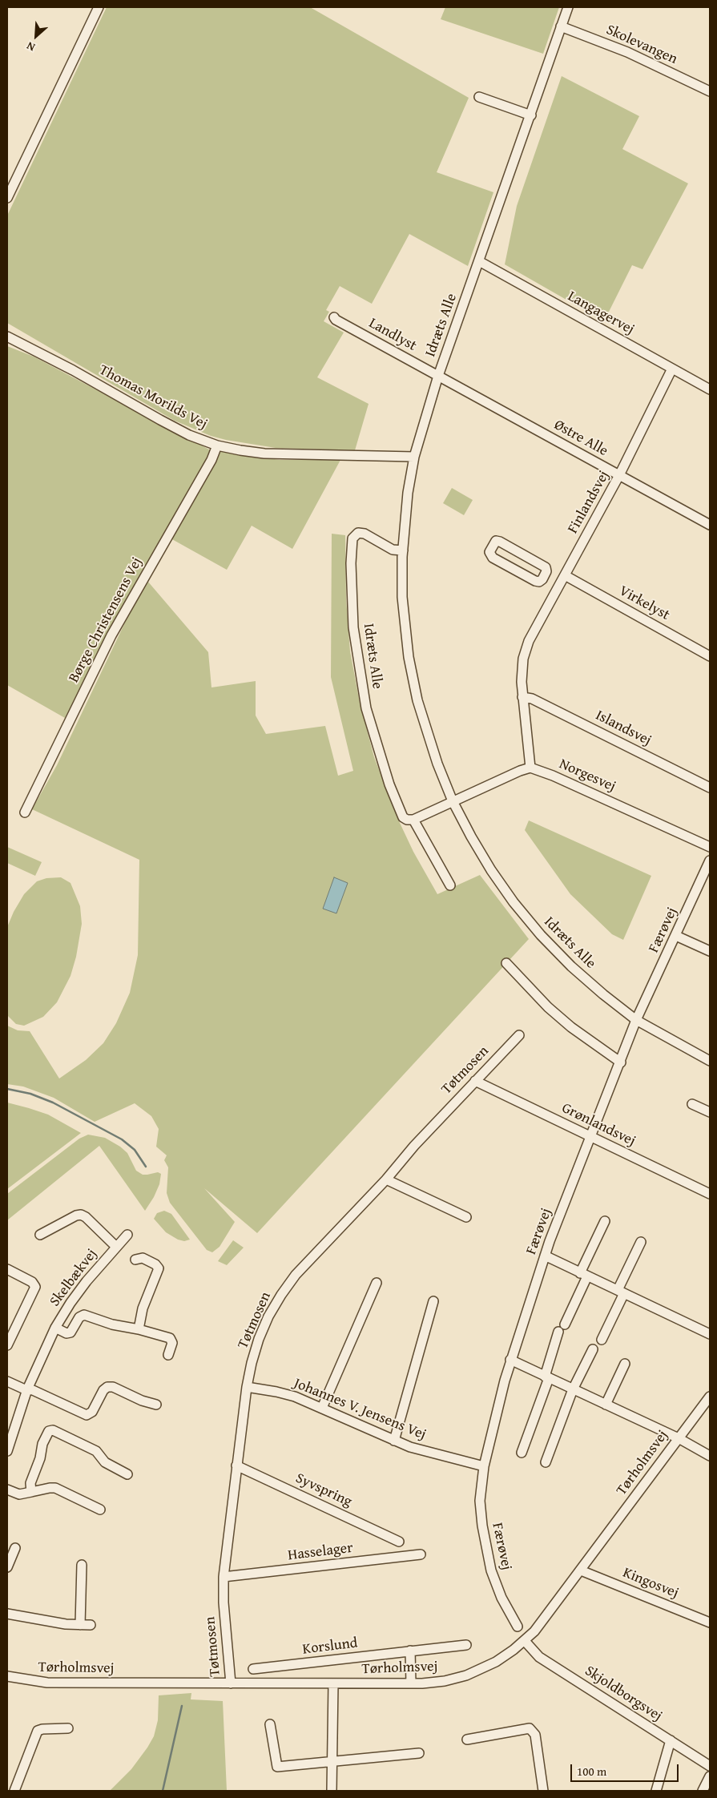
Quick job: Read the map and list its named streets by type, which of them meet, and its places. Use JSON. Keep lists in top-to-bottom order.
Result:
{
  "streets": {
    "street": [
      "Skolevangen",
      "Langagervej",
      "Idræts Alle",
      "Landlyst",
      "Thomas Morilds Vej",
      "Østre Alle",
      "Finlandsvej",
      "Virkelyst",
      "Børge Christensens Vej",
      "Islandsvej",
      "Norgesvej",
      "Færøvej",
      "Tøtmosen",
      "Grønlandsvej",
      "Skelbækvej",
      "Johannes V. Jensens Vej",
      "Tørholmsvej",
      "Syvspring",
      "Hasselager",
      "Kingosvej",
      "Korslund",
      "Skjoldborgsvej"
    ]
  },
  "crossings": [
    ["Skolevangen", "Idræts Alle"],
    ["Langagervej", "Idræts Alle"],
    ["Langagervej", "Finlandsvej"],
    ["Idræts Alle", "Landlyst"],
    ["Idræts Alle", "Thomas Morilds Vej"],
    ["Idræts Alle", "Østre Alle"],
    ["Idræts Alle", "Færøvej"],
    ["Landlyst", "Østre Alle"],
    ["Thomas Morilds Vej", "Børge Christensens Vej"],
    ["Østre Alle", "Finlandsvej"],
    ["Finlandsvej", "Virkelyst"],
    ["Finlandsvej", "Islandsvej"],
    ["Finlandsvej", "Norgesvej"],
    ["Færøvej", "Grønlandsvej"],
    ["Færøvej", "Johannes V. Jensens Vej"],
    ["Tøtmosen", "Grønlandsvej"],
    ["Tøtmosen", "Johannes V. Jensens Vej"],
    ["Tøtmosen", "Tørholmsvej"],
    ["Tøtmosen", "Syvspring"],
    ["Tøtmosen", "Hasselager"],
    ["Tørholmsvej", "Kingosvej"],
    ["Tørholmsvej", "Skjoldborgsvej"]
  ],
  "scale_bar": "100 m",
  "north": "bottom left"
}
